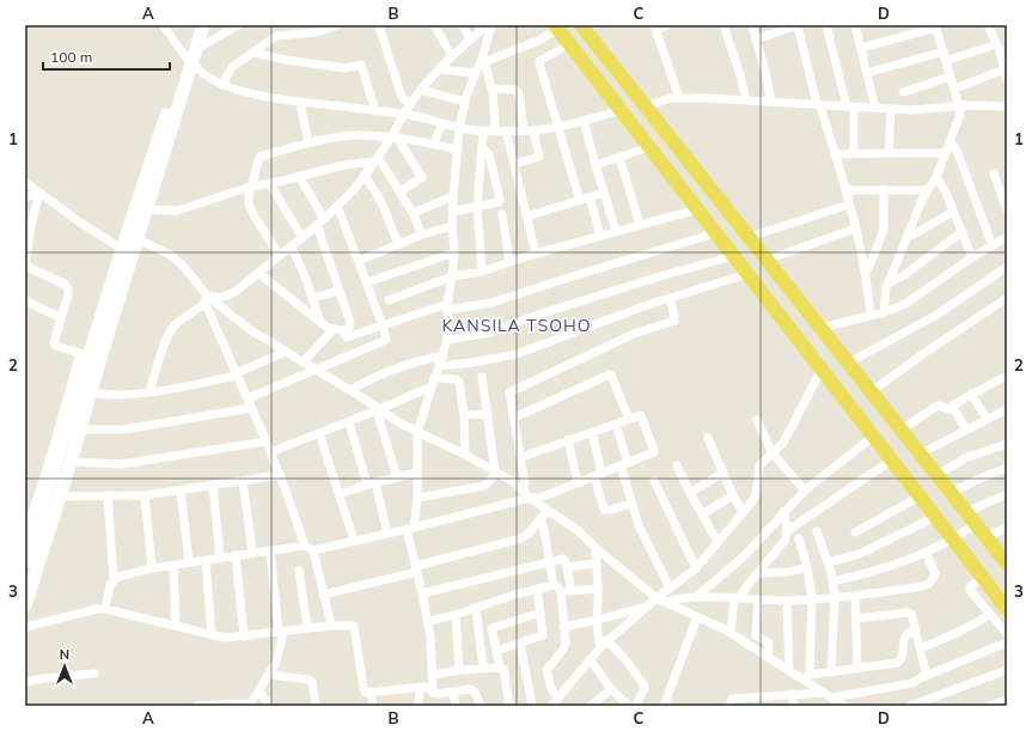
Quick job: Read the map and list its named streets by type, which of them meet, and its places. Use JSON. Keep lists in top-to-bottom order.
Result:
{
  "districts": ["KANSILA TSOHO"],
  "scale_bar": "100 m",
  "north": "top",
  "grid": {
    "columns": [
      "A",
      "B",
      "C",
      "D"
    ],
    "rows": ["1", "2", "3"]
  }
}
